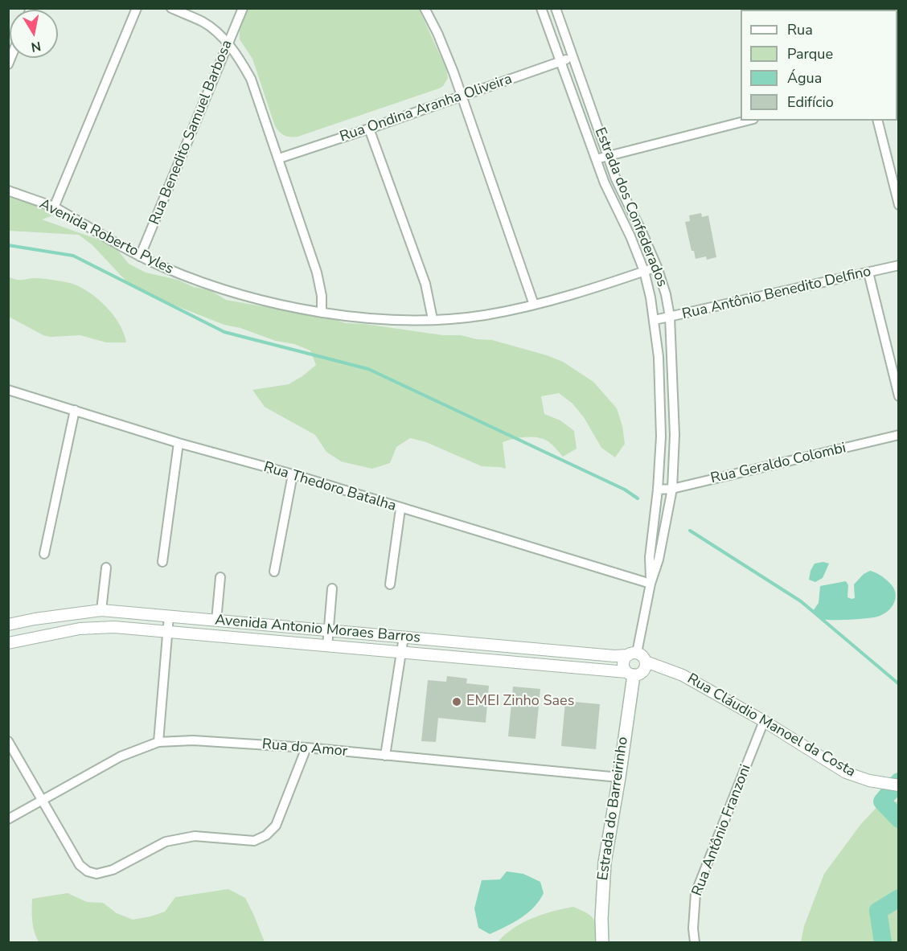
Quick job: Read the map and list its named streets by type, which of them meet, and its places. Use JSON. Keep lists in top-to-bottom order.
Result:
{
  "streets": {
    "main road": ["Estrada do Barreirinho"],
    "street": [
      "Rua Ondina Aranha Oliveira",
      "Rua Benedito Samuel Barbosa",
      "Estrada dos Confederados",
      "Avenida Roberto Pyles",
      "Rua Antônio Benedito Delfino",
      "Rua Geraldo Colombi",
      "Rua Thedoro Batalha",
      "Avenida Antonio Moraes Barros",
      "Rua Cláudio Manoel da Costa",
      "Rua do Amor",
      "Rua Antônio Franzoni"
    ]
  },
  "crossings": [
    ["Rua Ondina Aranha Oliveira", "Estrada dos Confederados"],
    ["Rua Benedito Samuel Barbosa", "Avenida Roberto Pyles"],
    ["Estrada dos Confederados", "Avenida Roberto Pyles"],
    ["Estrada dos Confederados", "Rua Antônio Benedito Delfino"],
    ["Estrada dos Confederados", "Rua Geraldo Colombi"],
    ["Estrada dos Confederados", "Rua Thedoro Batalha"],
    ["Estrada dos Confederados", "Avenida Antonio Moraes Barros"],
    ["Estrada dos Confederados", "Rua Cláudio Manoel da Costa"],
    ["Estrada dos Confederados", "Estrada do Barreirinho"],
    ["Avenida Antonio Moraes Barros", "Rua Cláudio Manoel da Costa"],
    ["Avenida Antonio Moraes Barros", "Estrada do Barreirinho"],
    ["Rua Cláudio Manoel da Costa", "Estrada do Barreirinho"],
    ["Rua Cláudio Manoel da Costa", "Rua Antônio Franzoni"],
    ["Rua do Amor", "Estrada do Barreirinho"]
  ],
  "places": ["EMEI Zinho Saes"],
  "legend": [
    "Rua",
    "Parque",
    "Água",
    "Edifício"
  ],
  "north": "bottom"
}
